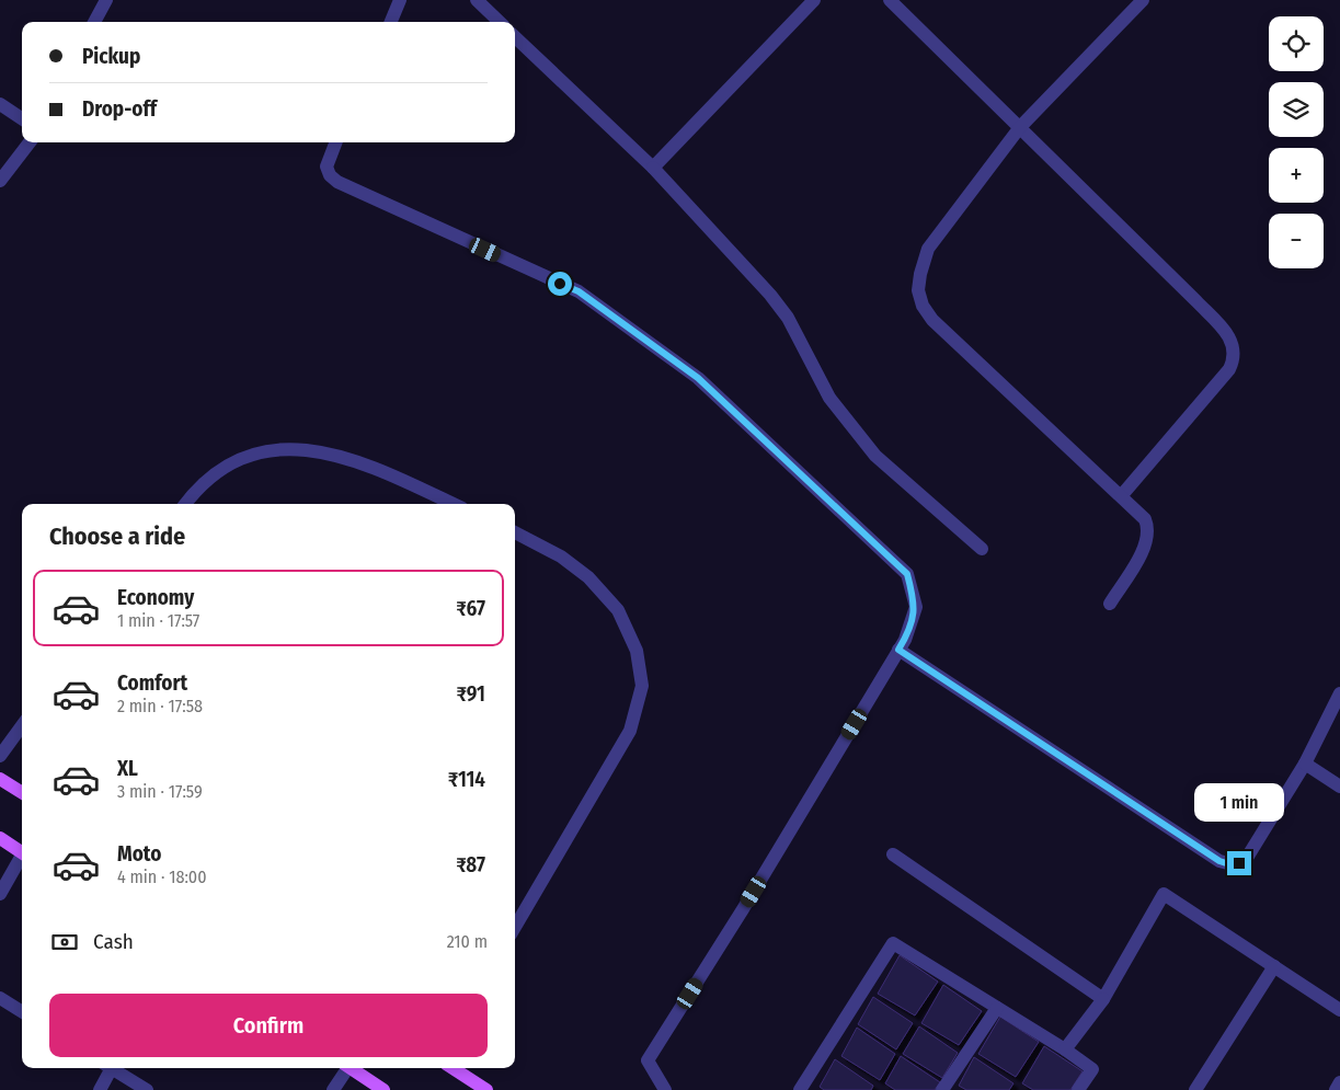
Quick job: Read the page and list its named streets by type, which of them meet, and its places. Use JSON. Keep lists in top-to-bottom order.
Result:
{
  "page": {
    "map_buttons": ["+", "−"],
    "banner": ["Pickup", "Drop-off"],
    "heading": "Choose a ride",
    "list": [
      {
        "name": "Economy",
        "note": "1 min · 17:57",
        "value": "₹67"
      },
      {
        "name": "Comfort",
        "note": "2 min · 17:58",
        "value": "₹91"
      },
      {
        "name": "XL",
        "note": "3 min · 17:59",
        "value": "₹114"
      },
      {
        "name": "Moto",
        "note": "4 min · 18:00",
        "value": "₹87"
      }
    ],
    "bubble": "1 min",
    "pay": ["Cash", "210 m"],
    "buttons": "Confirm"
  }
}
